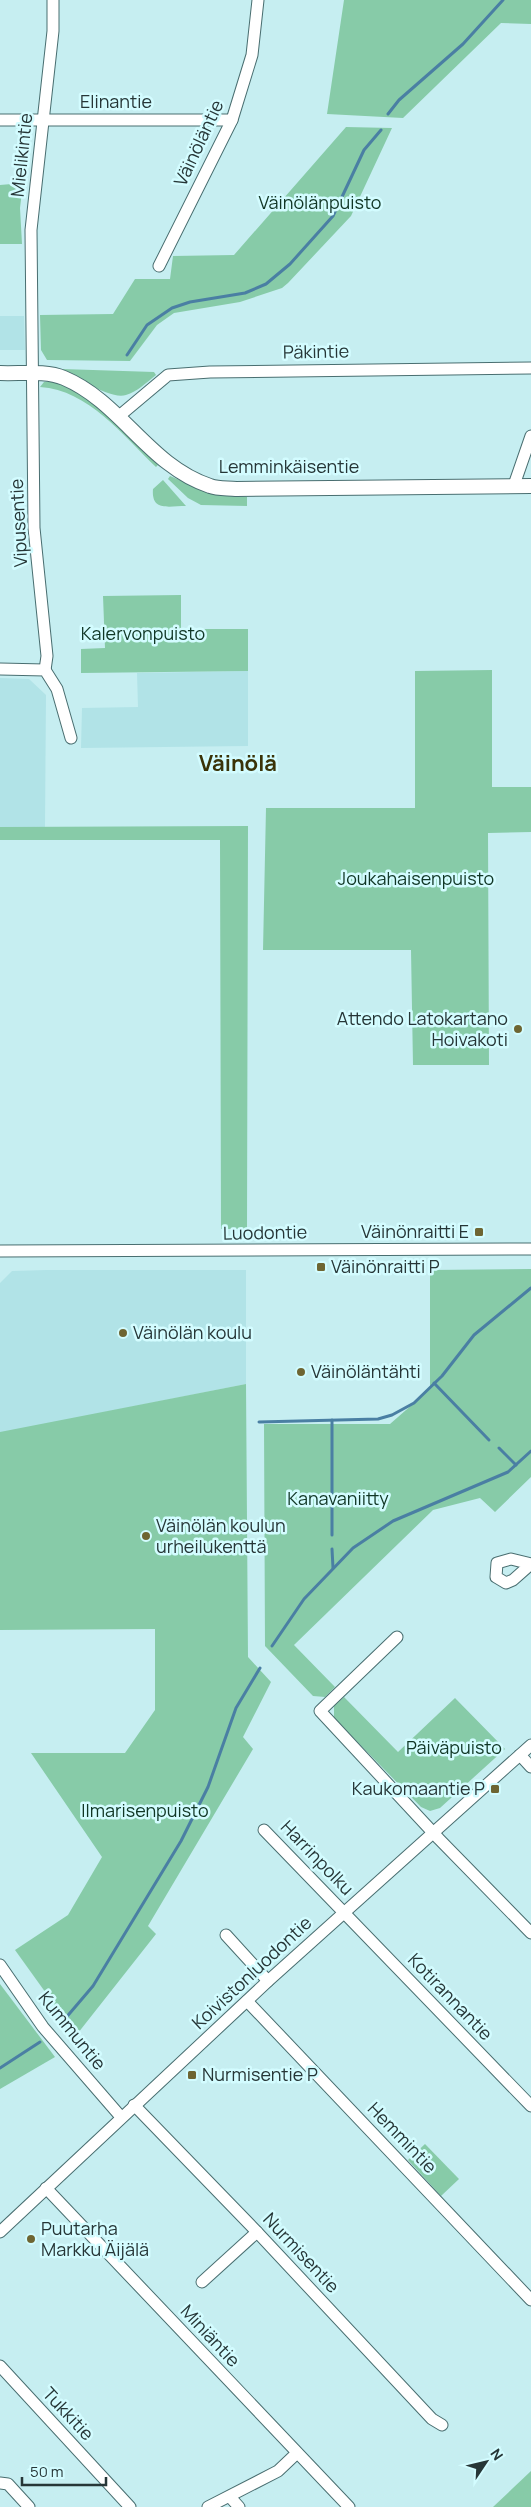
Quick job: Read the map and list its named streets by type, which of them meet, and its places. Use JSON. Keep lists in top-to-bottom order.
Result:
{
  "streets": {
    "street": [
      "Elinantie",
      "Väinöläntie",
      "Mielikintie",
      "Päkintie",
      "Lemminkäisentie",
      "Vipusentie",
      "Luodontie",
      "Harrinpolku",
      "Koivistonluodontie",
      "Kotirannantie",
      "Kummuntie",
      "Hemmintie",
      "Nurmisentie",
      "Miniäntie",
      "Tukkitie"
    ]
  },
  "crossings": [
    ["Elinantie", "Väinöläntie"],
    ["Elinantie", "Mielikintie"],
    ["Mielikintie", "Lemminkäisentie"],
    ["Mielikintie", "Vipusentie"],
    ["Päkintie", "Lemminkäisentie"],
    ["Lemminkäisentie", "Vipusentie"],
    ["Harrinpolku", "Koivistonluodontie"],
    ["Harrinpolku", "Kotirannantie"],
    ["Koivistonluodontie", "Kotirannantie"],
    ["Koivistonluodontie", "Kummuntie"],
    ["Koivistonluodontie", "Hemmintie"],
    ["Koivistonluodontie", "Nurmisentie"],
    ["Koivistonluodontie", "Miniäntie"]
  ],
  "districts": ["Väinölä"],
  "parks": [
    "Väinölänpuisto",
    "Kalervonpuisto",
    "Joukahaisenpuisto",
    "Kanavaniitty",
    "Päiväpuisto",
    "Ilmarisenpuisto"
  ],
  "places": {
    "other": [
      "Attendo Latokartano Hoivakoti",
      "Väinölän koulu",
      "Väinöläntähti",
      "Väinölän koulun urheilukenttä",
      "Puutarha Markku Äijälä"
    ],
    "transit": [
      "Väinönraitti E",
      "Väinönraitti P",
      "Kaukomaantie P",
      "Nurmisentie P"
    ]
  },
  "scale_bar": "50 m",
  "north": "top right"
}
